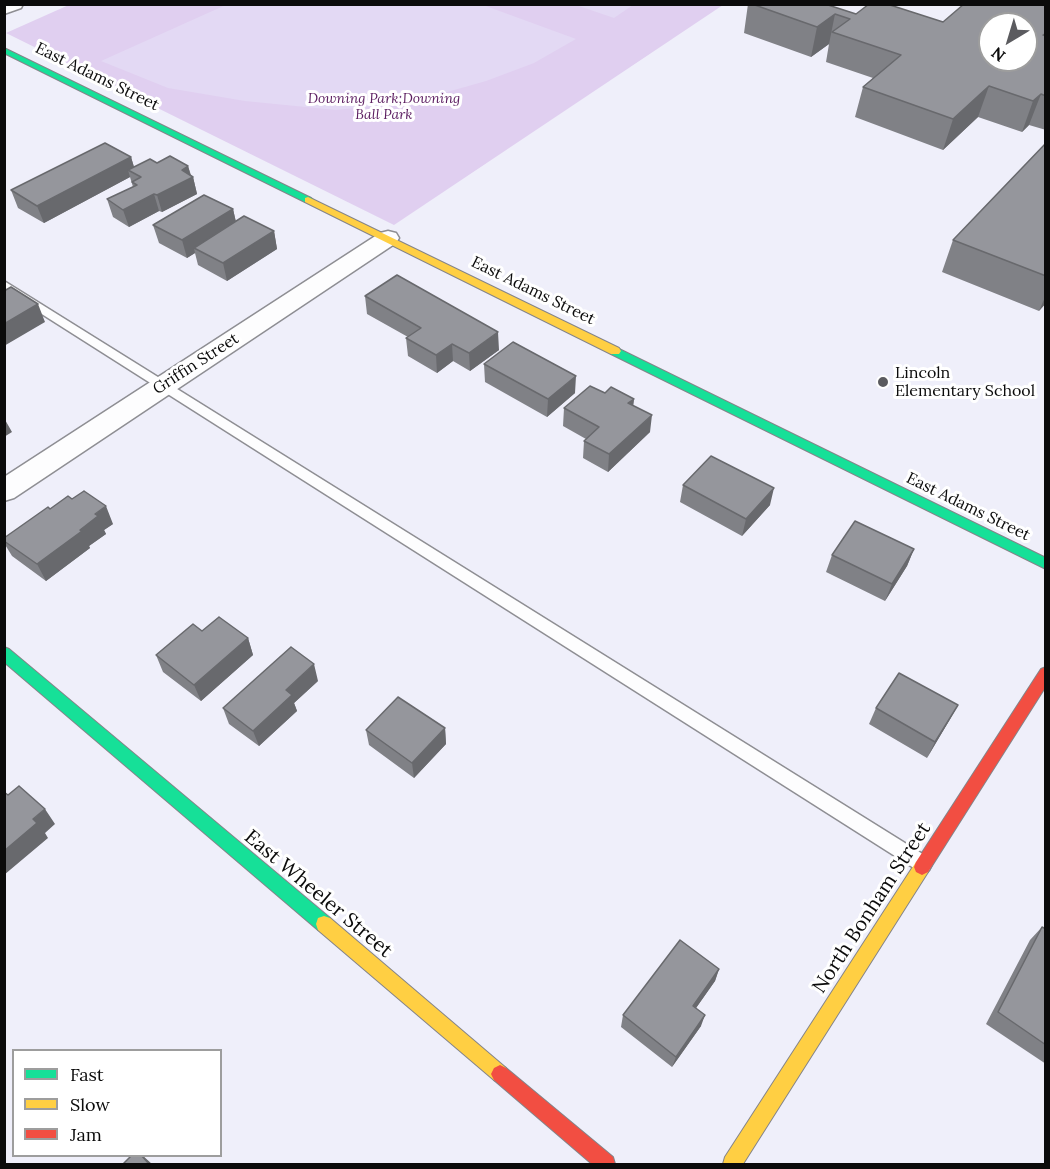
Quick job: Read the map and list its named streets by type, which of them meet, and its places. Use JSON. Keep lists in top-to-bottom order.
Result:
{
  "streets": {
    "street": [
      "East Adams Street",
      "Griffin Street",
      "East Wheeler Street",
      "North Bonham Street"
    ]
  },
  "crossings": [
    ["East Adams Street", "Griffin Street"]
  ],
  "parks": ["Downing Park;Downing Ball Park"],
  "places": ["Lincoln Elementary School"],
  "legend": ["Fast", "Slow", "Jam"],
  "north": "bottom left"
}
